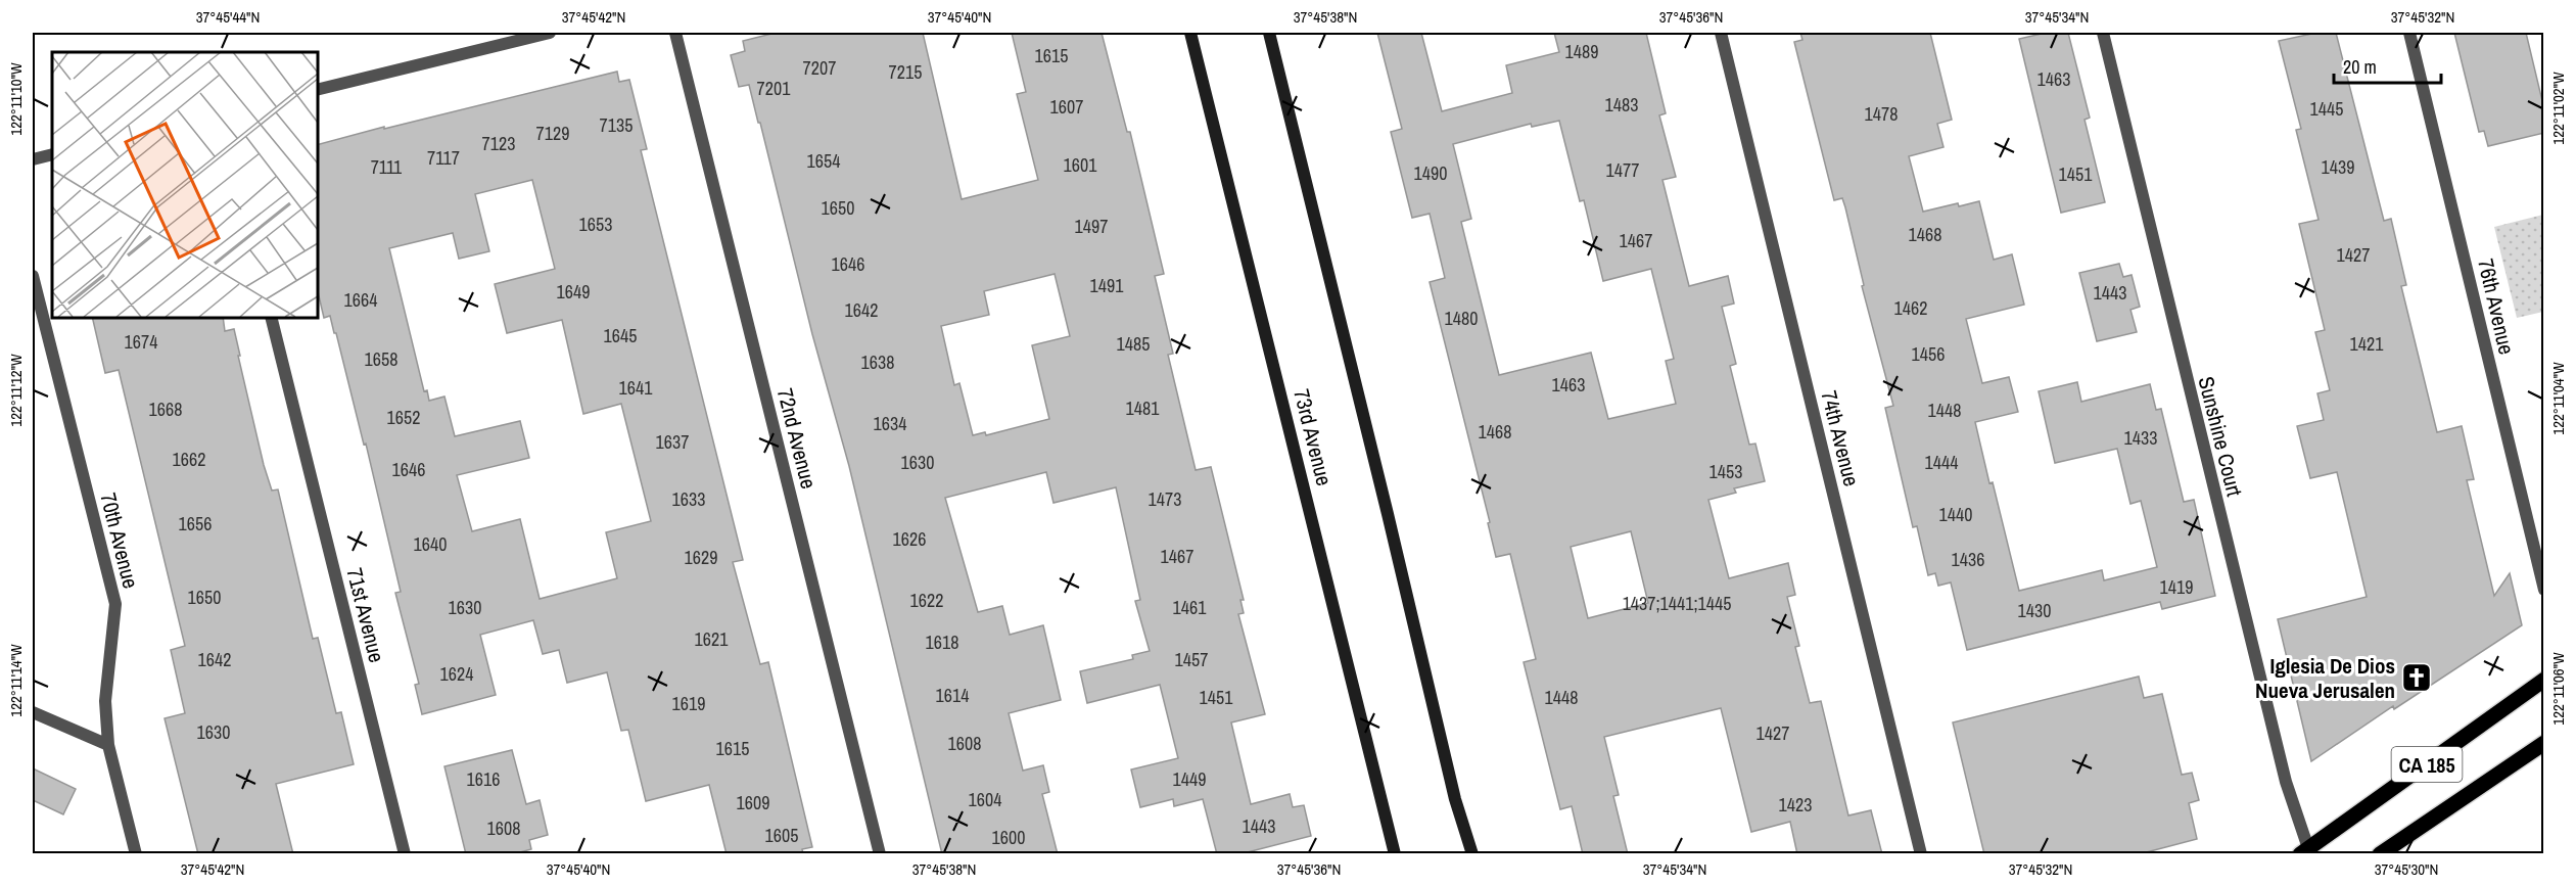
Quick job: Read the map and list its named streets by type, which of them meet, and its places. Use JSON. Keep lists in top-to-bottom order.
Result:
{
  "streets": {
    "main road": ["73rd Avenue", "CA 185"],
    "street": [
      "76th Avenue",
      "Sunshine Court",
      "72nd Avenue",
      "74th Avenue",
      "70th Avenue",
      "71st Avenue"
    ]
  },
  "crossings": [
    ["Sunshine Court", "CA 185"]
  ],
  "places": {
    "church": ["Iglesia De Dios Nueva Jerusalen"]
  },
  "house_numbers": [
    "1489",
    "1615",
    "7207",
    "7215",
    "1463",
    "7201",
    "1483",
    "1607",
    "1445",
    "1478",
    "7135",
    "7129",
    "7123",
    "7117",
    "1654",
    "1601",
    "7111",
    "1439",
    "1477",
    "1490",
    "1451",
    "1650",
    "1653",
    "1497",
    "1468",
    "1467",
    "1427",
    "1646",
    "1491",
    "1649",
    "1443",
    "1664",
    "1462",
    "1642",
    "1480",
    "1645",
    "1674",
    "1485",
    "1421",
    "1456",
    "1658",
    "1638",
    "1463",
    "1641",
    "1481",
    "1668",
    "1448",
    "1652",
    "1634",
    "1468",
    "1433",
    "1637",
    "1662",
    "1630",
    "1444",
    "1646",
    "1453",
    "1633",
    "1473",
    "1440",
    "1656",
    "1626",
    "1640",
    "1467",
    "1629",
    "1436",
    "1419",
    "1650",
    "1622",
    "1437;1441;1445",
    "1630",
    "1461",
    "1430",
    "1621",
    "1618",
    "1642",
    "1457",
    "1624",
    "1614",
    "1451",
    "1448",
    "1619",
    "1630",
    "1427",
    "1608",
    "1615",
    "1616",
    "1449",
    "1604",
    "1609",
    "1423",
    "1443",
    "1608",
    "1605",
    "1600"
  ],
  "scale_bar": "20 m",
  "coordinates": [
    "37°45'44\"N",
    "37°45'42\"N",
    "37°45'40\"N",
    "37°45'38\"N",
    "37°45'36\"N",
    "37°45'34\"N",
    "37°45'32\"N",
    "122°11'10\"W",
    "122°11'02\"W",
    "122°11'12\"W",
    "122°11'04\"W",
    "122°11'14\"W",
    "122°11'06\"W",
    "37°45'30\"N"
  ]
}
